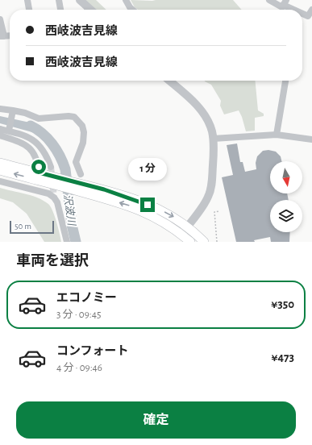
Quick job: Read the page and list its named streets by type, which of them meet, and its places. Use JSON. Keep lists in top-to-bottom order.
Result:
{
  "water": ["沢波川"],
  "scale_bar": "50 m",
  "north": "bottom",
  "page": {
    "banner": ["西岐波吉見線", "西岐波吉見線"],
    "bubble": "1 分",
    "scale": "50 m",
    "heading": "車両を選択",
    "list": [
      {
        "name": "エコノミー",
        "note": "3 分 · 09:45",
        "value": "¥350"
      },
      {
        "name": "コンフォート",
        "note": "4 分 · 09:46",
        "value": "¥473"
      }
    ],
    "buttons": "確定"
  }
}
